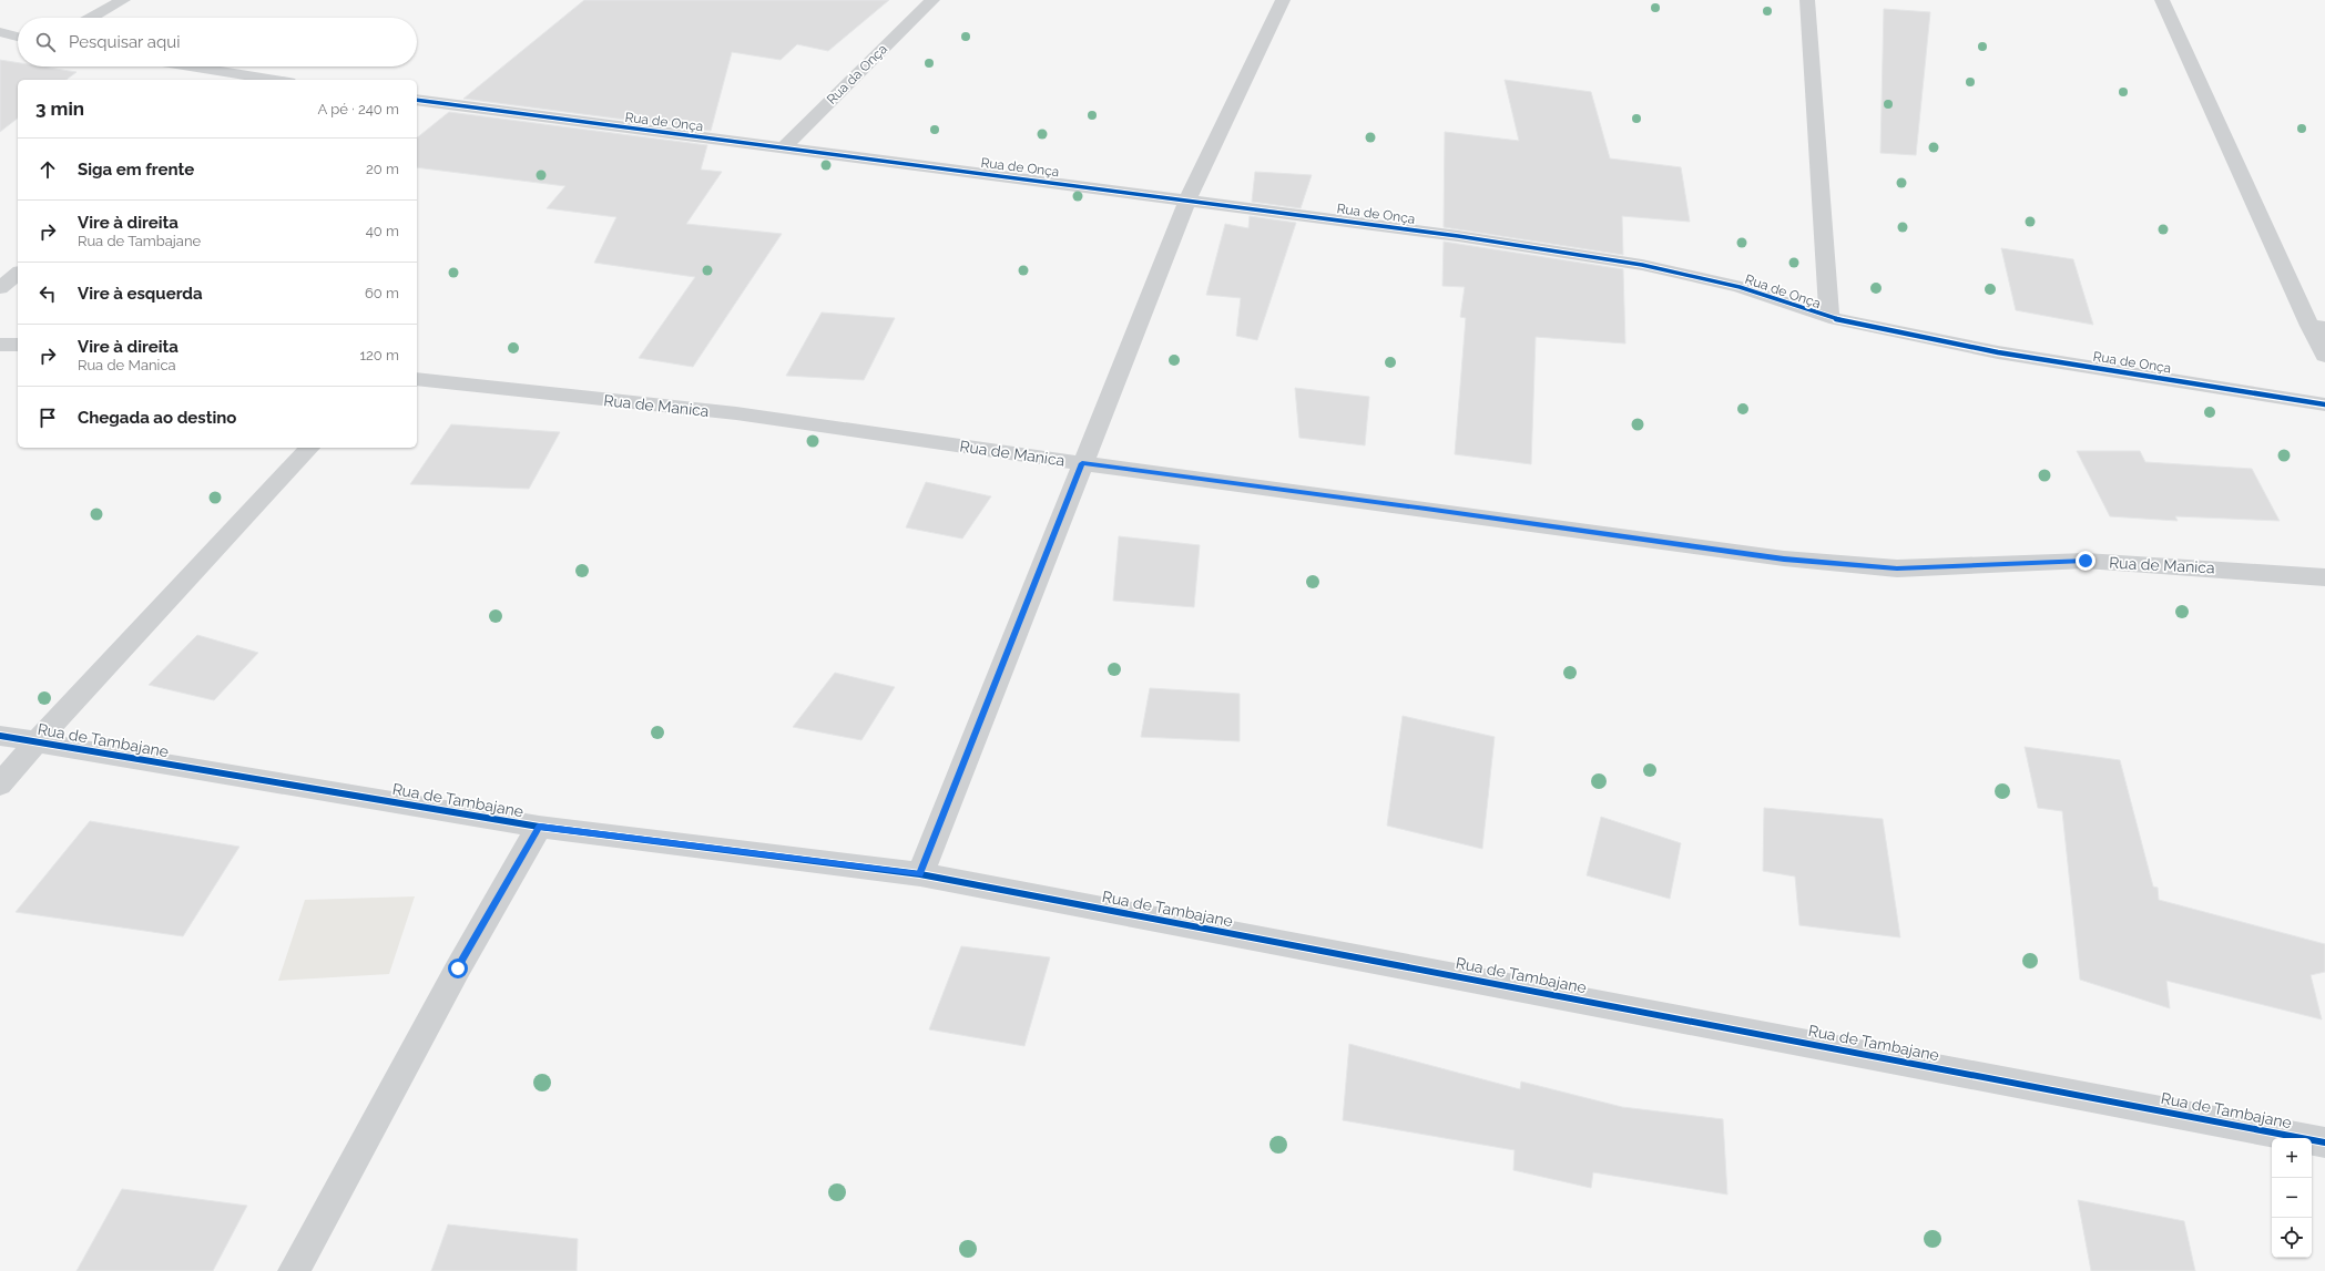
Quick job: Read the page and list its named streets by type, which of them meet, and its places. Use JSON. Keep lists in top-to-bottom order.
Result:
{
  "streets": {
    "street": [
      "Rua da Onça",
      "Rua de Onça",
      "Rua de Manica",
      "Rua de Tambajane"
    ]
  },
  "crossings": [
    ["Rua da Onça", "Rua de Onça"]
  ],
  "page": {
    "search": "Pesquisar aqui",
    "heading": ["3 min", "A pé · 240 m"],
    "list": [
      ["Siga em frente", "20 m"],
      ["Vire à direita", "Rua de Tambajane", "40 m"],
      ["Vire à esquerda", "60 m"],
      ["Vire à direita", "Rua de Manica", "120 m"],
      "Chegada ao destino"
    ],
    "map_buttons": ["+", "−"]
  }
}
